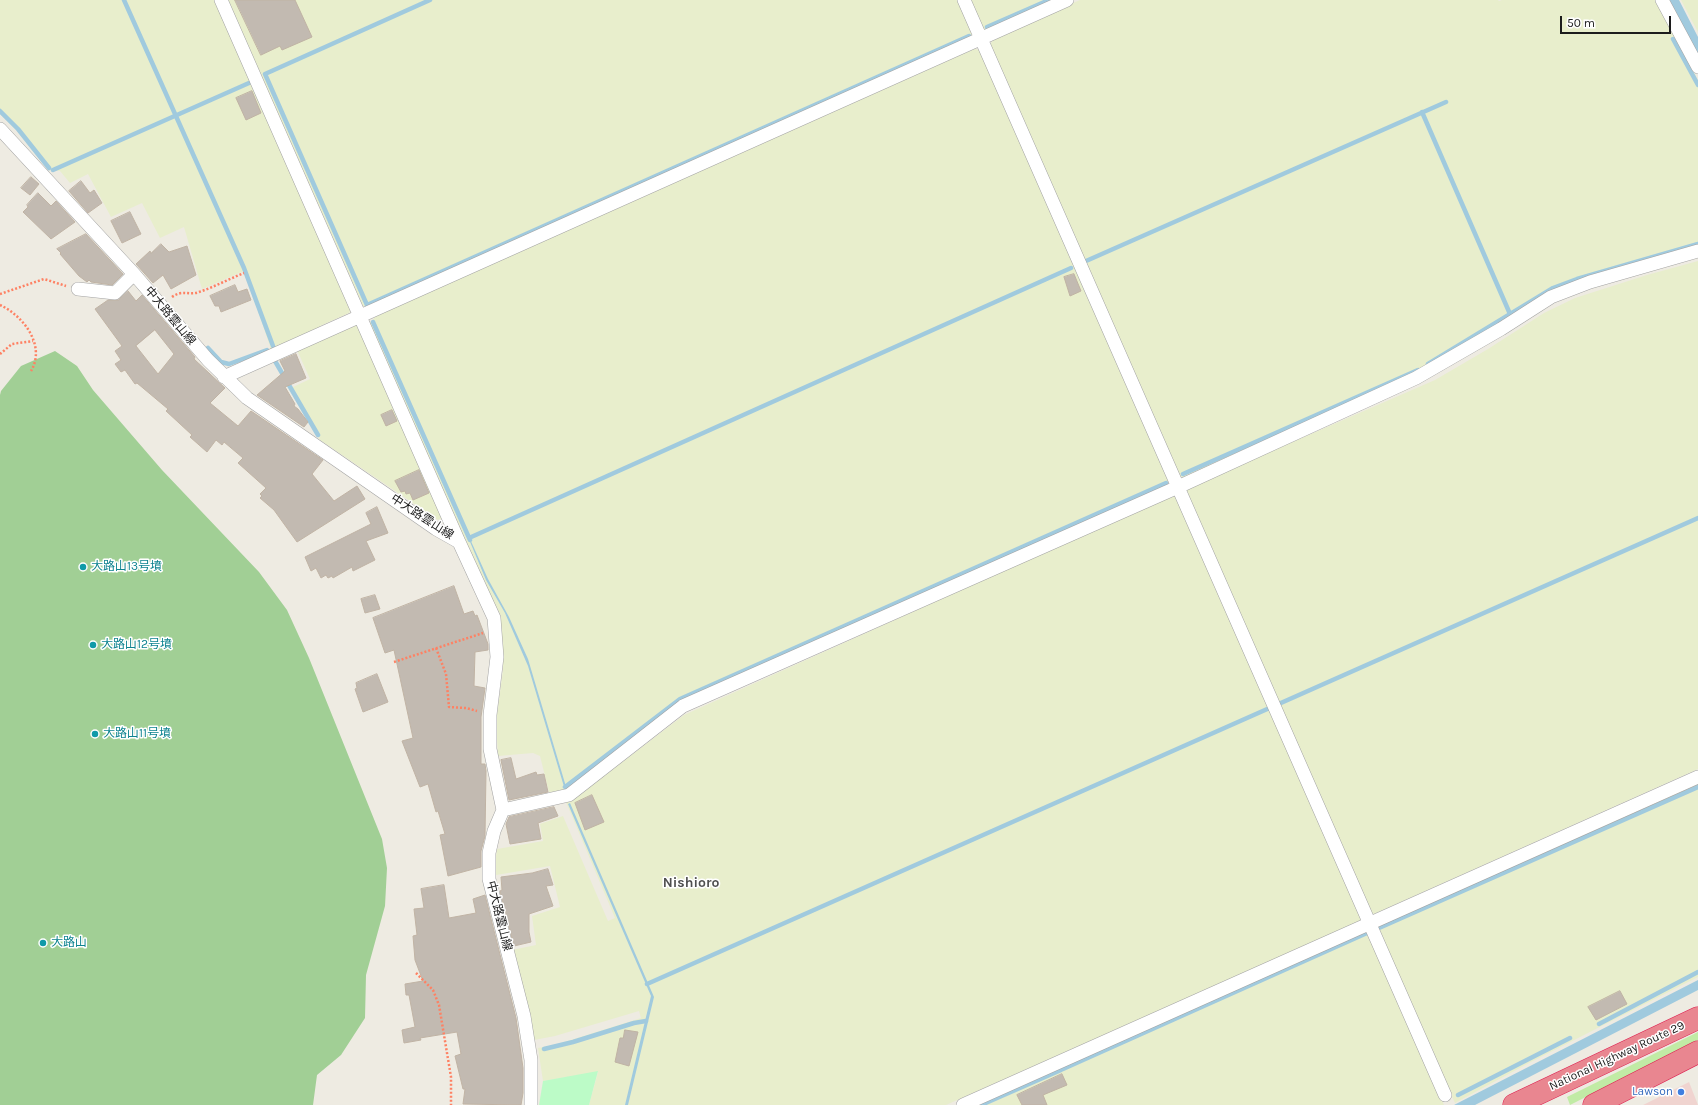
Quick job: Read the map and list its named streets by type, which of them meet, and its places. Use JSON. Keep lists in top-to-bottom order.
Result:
{
  "streets": {
    "highway": ["National Highway Route 29"],
    "street": ["中大路雲山線"]
  },
  "districts": ["Nishioro"],
  "places": [
    "大路山13号墳",
    "大路山12号墳",
    "大路山11号墳",
    "大路山",
    "Lawson"
  ],
  "scale_bar": "50 m"
}
